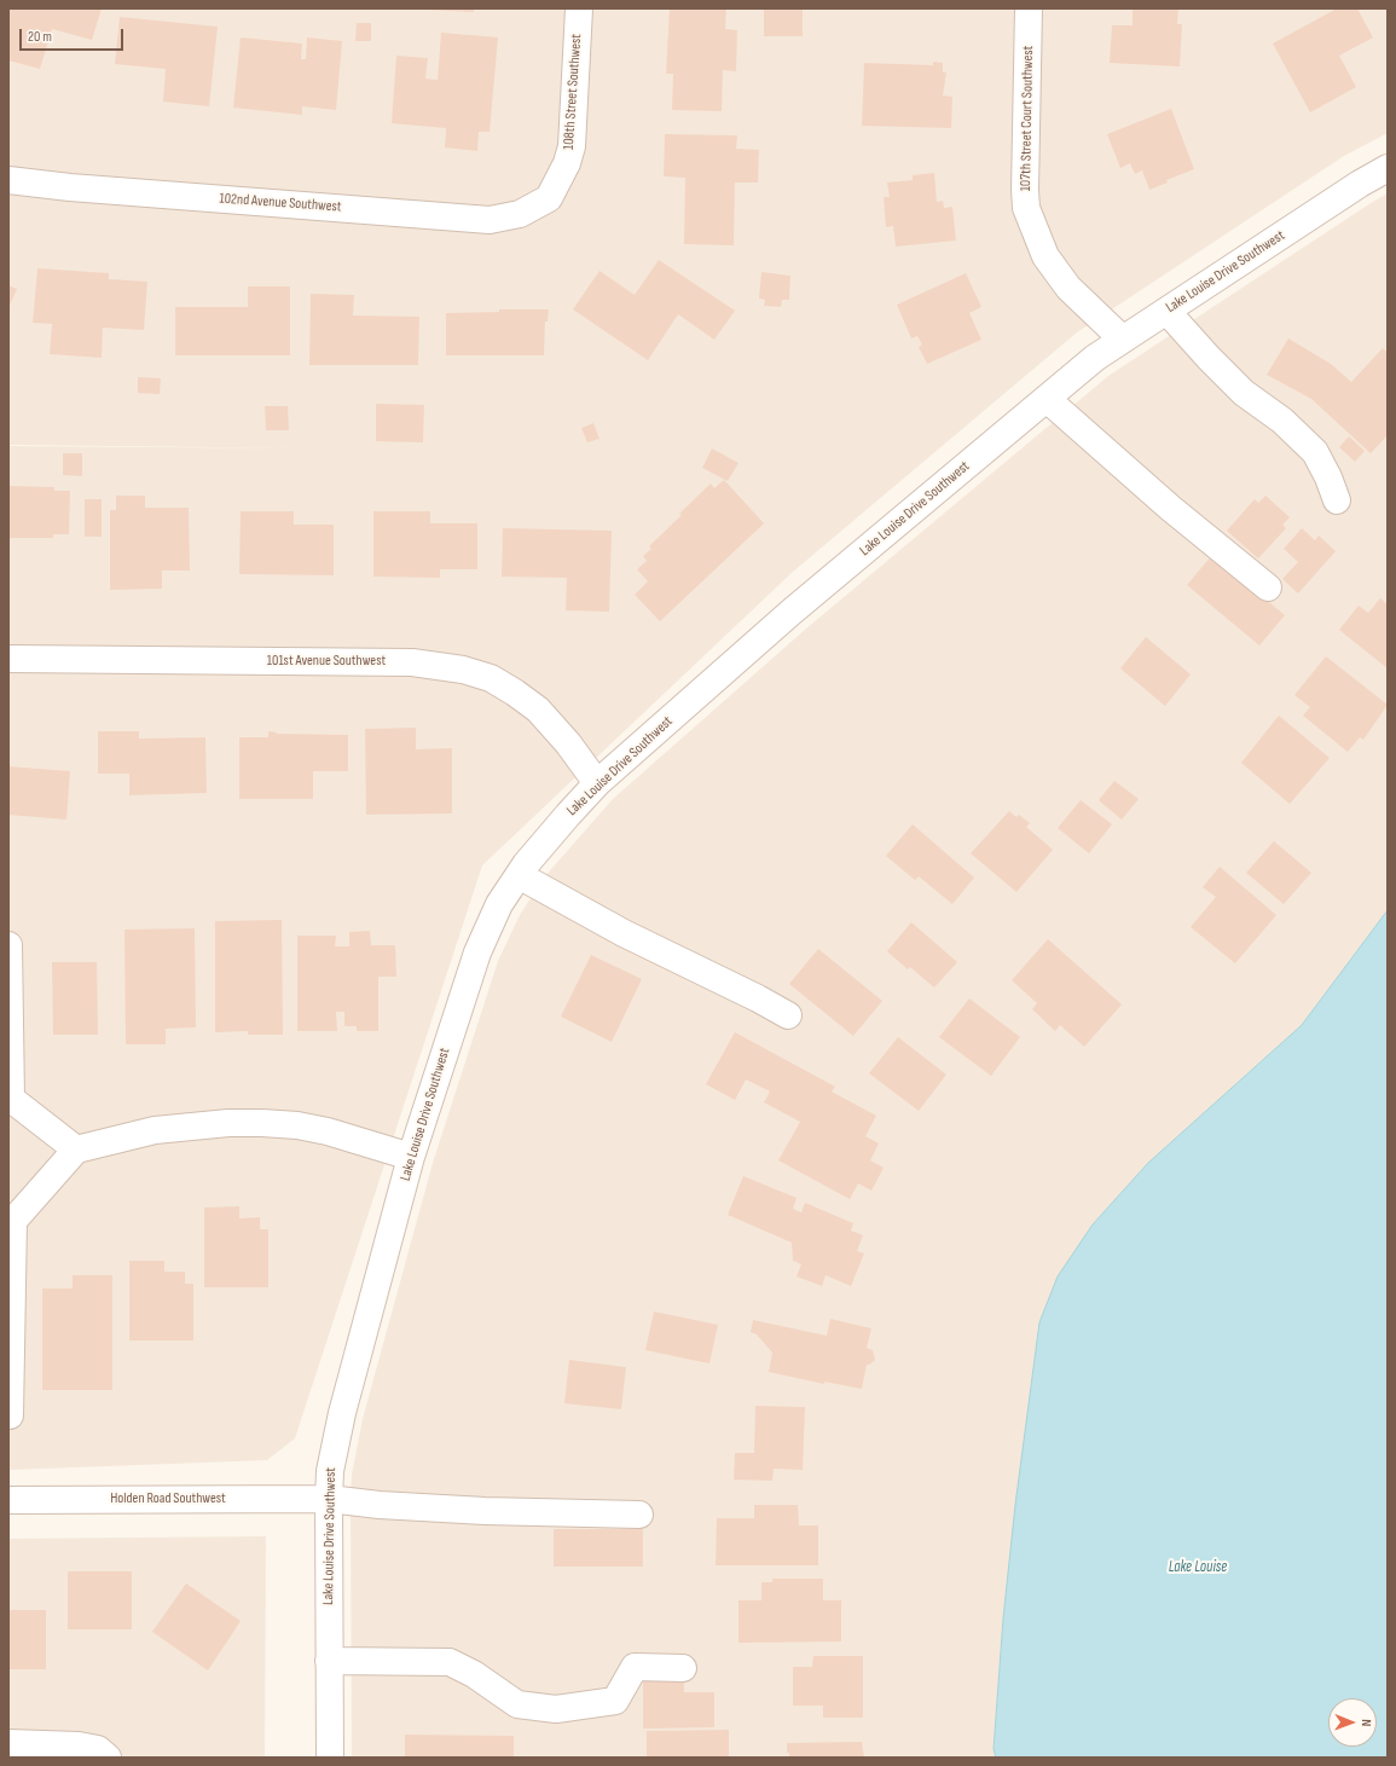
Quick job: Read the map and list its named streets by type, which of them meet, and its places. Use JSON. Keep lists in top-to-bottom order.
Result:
{
  "streets": {
    "street": [
      "108th Street Southwest",
      "107th Street Court Southwest",
      "102nd Avenue Southwest",
      "Lake Louise Drive Southwest",
      "101st Avenue Southwest",
      "Holden Road Southwest"
    ]
  },
  "crossings": [
    ["108th Street Southwest", "102nd Avenue Southwest"],
    ["107th Street Court Southwest", "Lake Louise Drive Southwest"],
    ["Lake Louise Drive Southwest", "101st Avenue Southwest"],
    ["Lake Louise Drive Southwest", "Holden Road Southwest"]
  ],
  "water": ["Lake Louise"],
  "scale_bar": "20 m",
  "north": "right"
}
